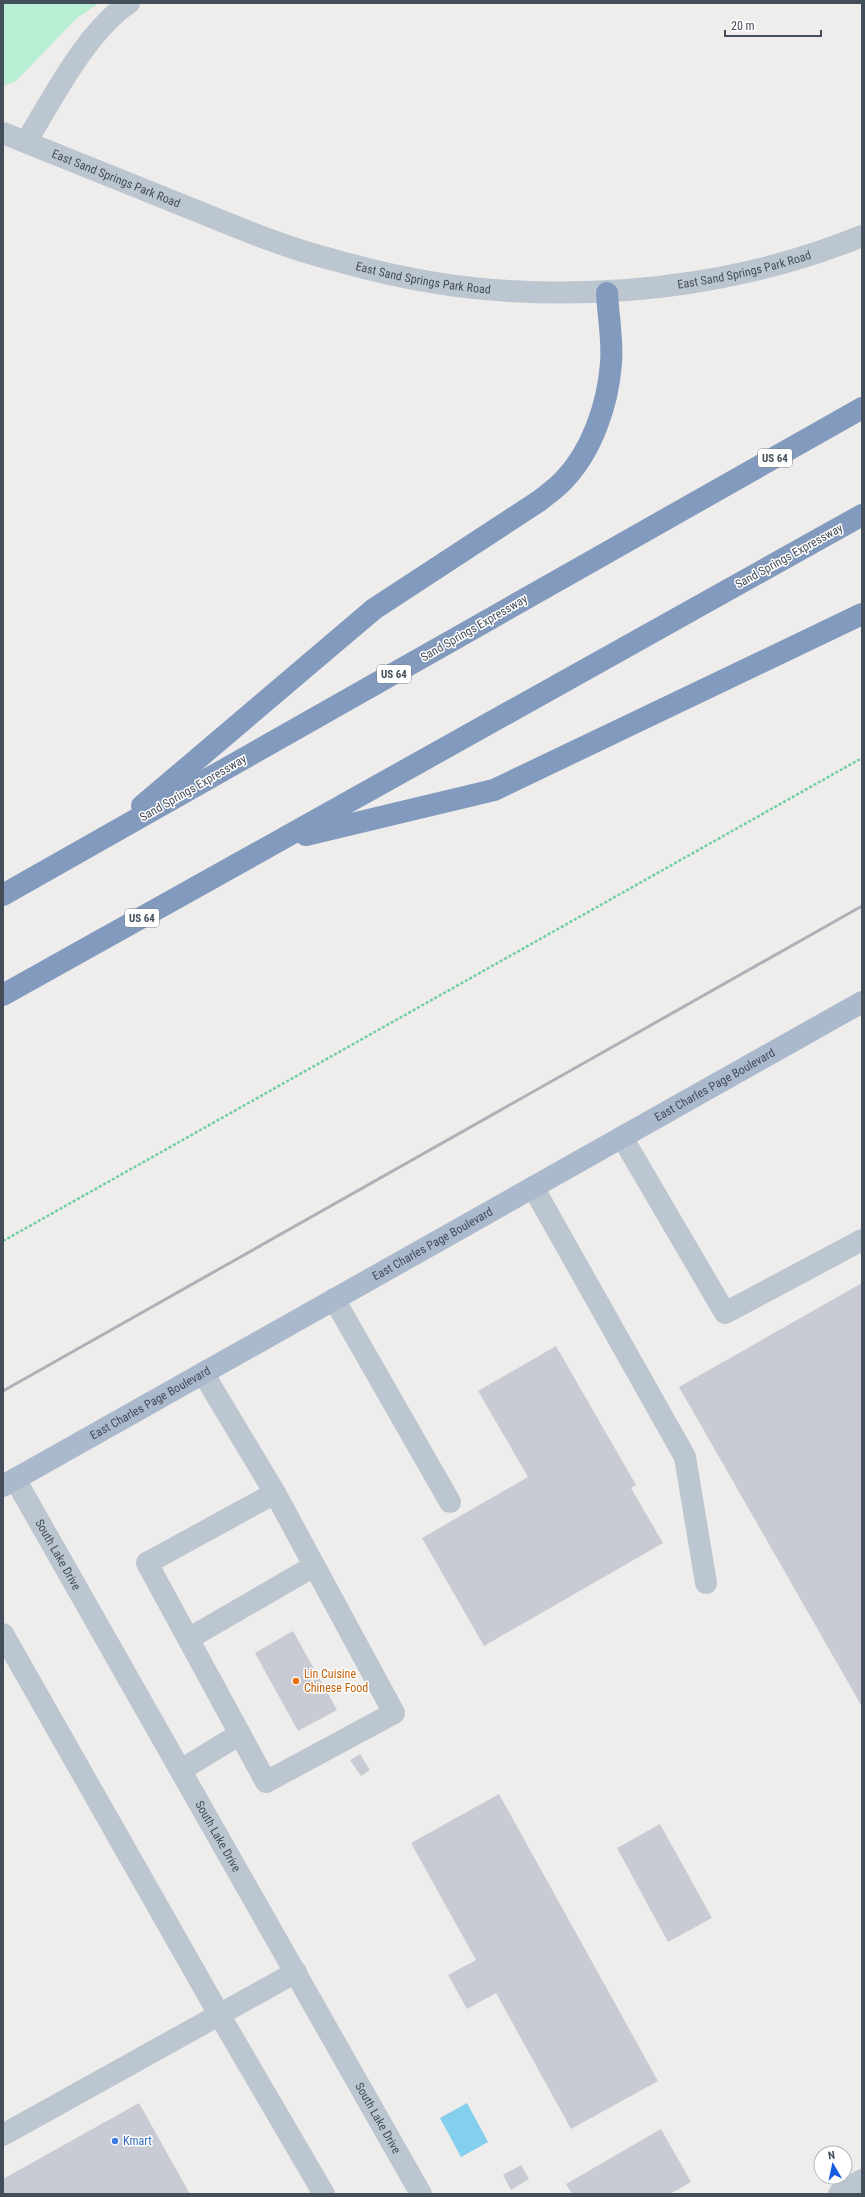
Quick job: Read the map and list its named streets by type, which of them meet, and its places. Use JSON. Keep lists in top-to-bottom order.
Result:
{
  "streets": {
    "highway": ["US 64", "Sand Springs Expressway"],
    "main road": ["East Charles Page Boulevard"],
    "street": ["East Sand Springs Park Road", "South Lake Drive"]
  },
  "crossings": [
    ["East Charles Page Boulevard", "South Lake Drive"]
  ],
  "places": ["Lin Cuisine Chinese Food", "Kmart"],
  "scale_bar": "20 m",
  "north": "top"
}
